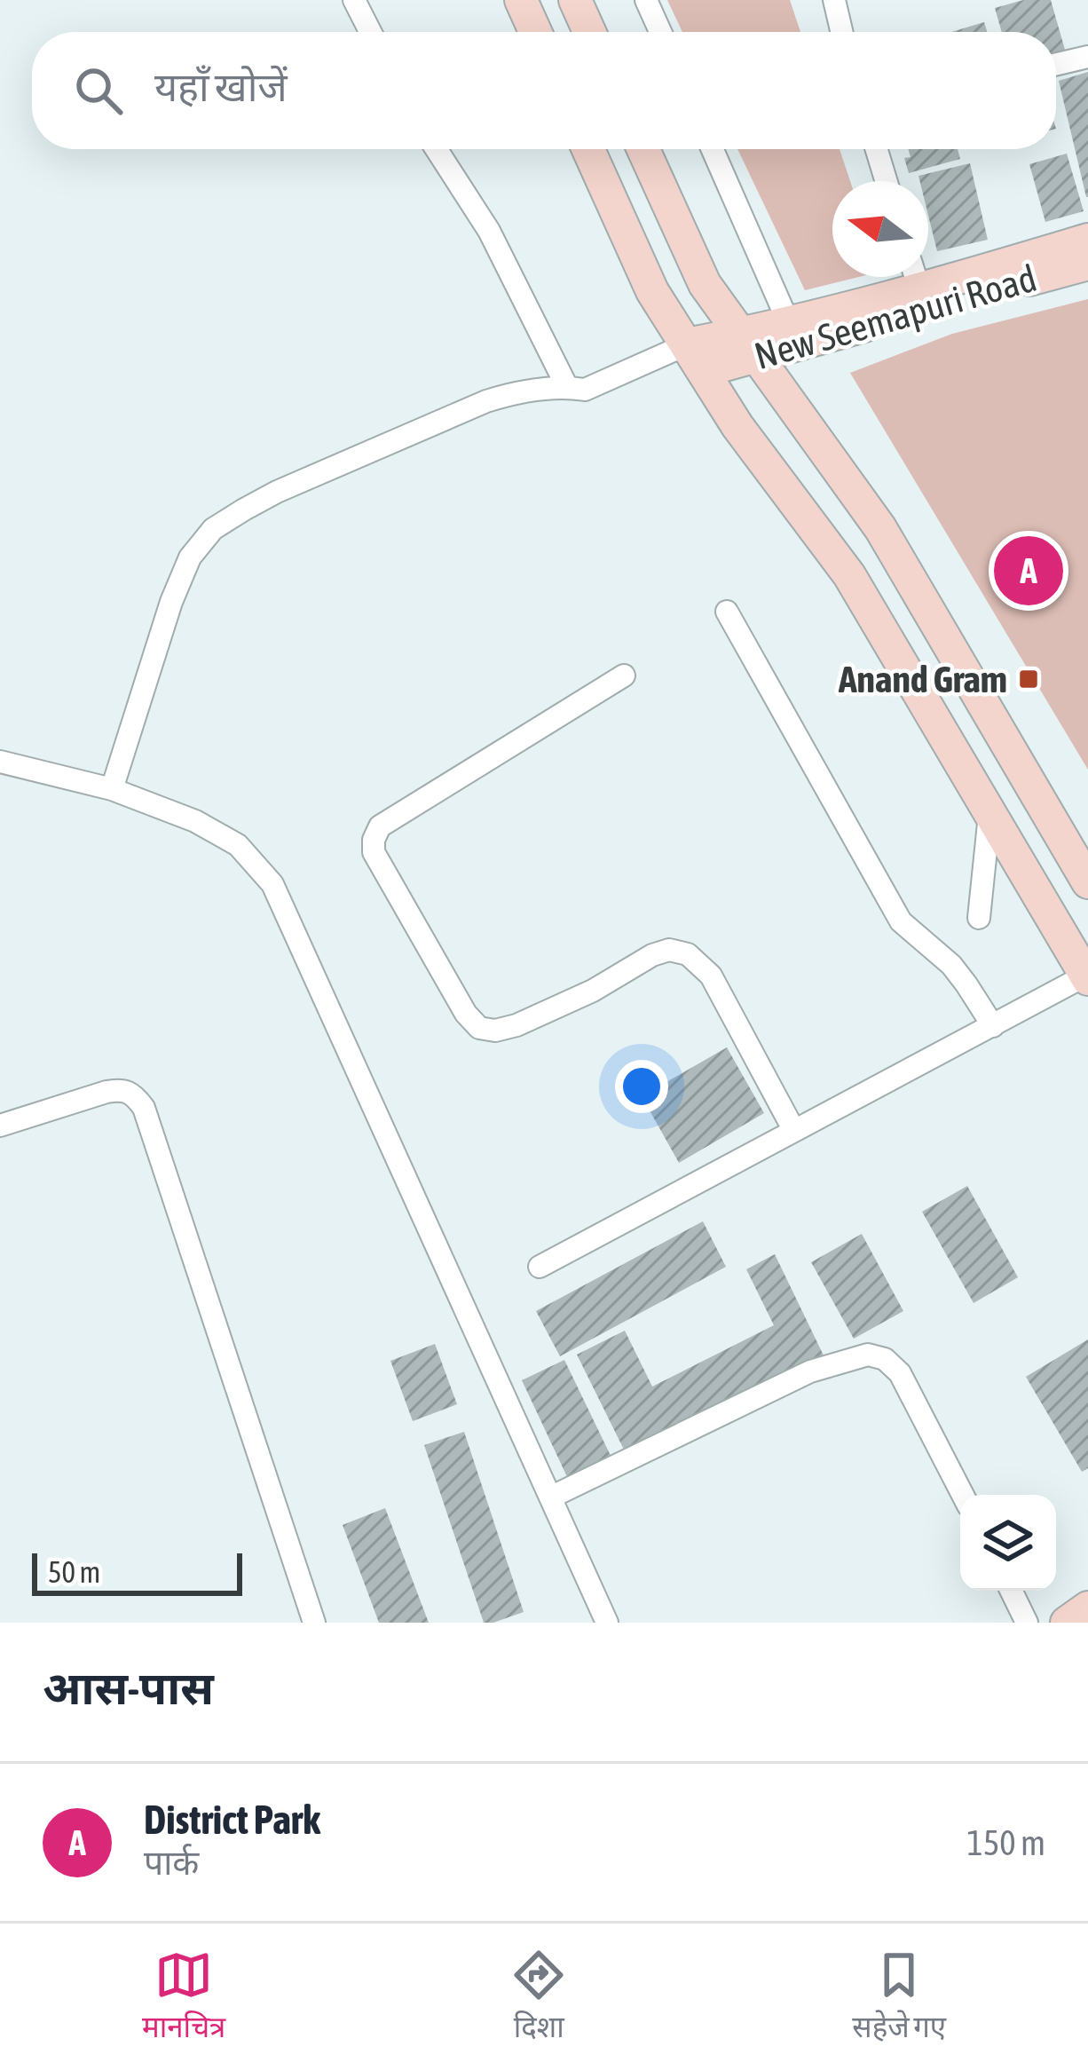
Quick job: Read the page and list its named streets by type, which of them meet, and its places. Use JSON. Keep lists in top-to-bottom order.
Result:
{
  "streets": {
    "main road": ["New Seemapuri Road"]
  },
  "places": {
    "transit": ["Anand Gram"]
  },
  "scale_bar": "50 m",
  "north": "left",
  "page": {
    "search": "यहाँ खोजें",
    "pins": "A",
    "scale": "50 m",
    "heading": "आस-पास",
    "list": [
      {
        "mark": "A",
        "name": "District Park",
        "note": "पार्क",
        "value": "150 m"
      }
    ],
    "nav": ["मानचित्र", "दिशा", "सहेजे गए"]
  }
}
